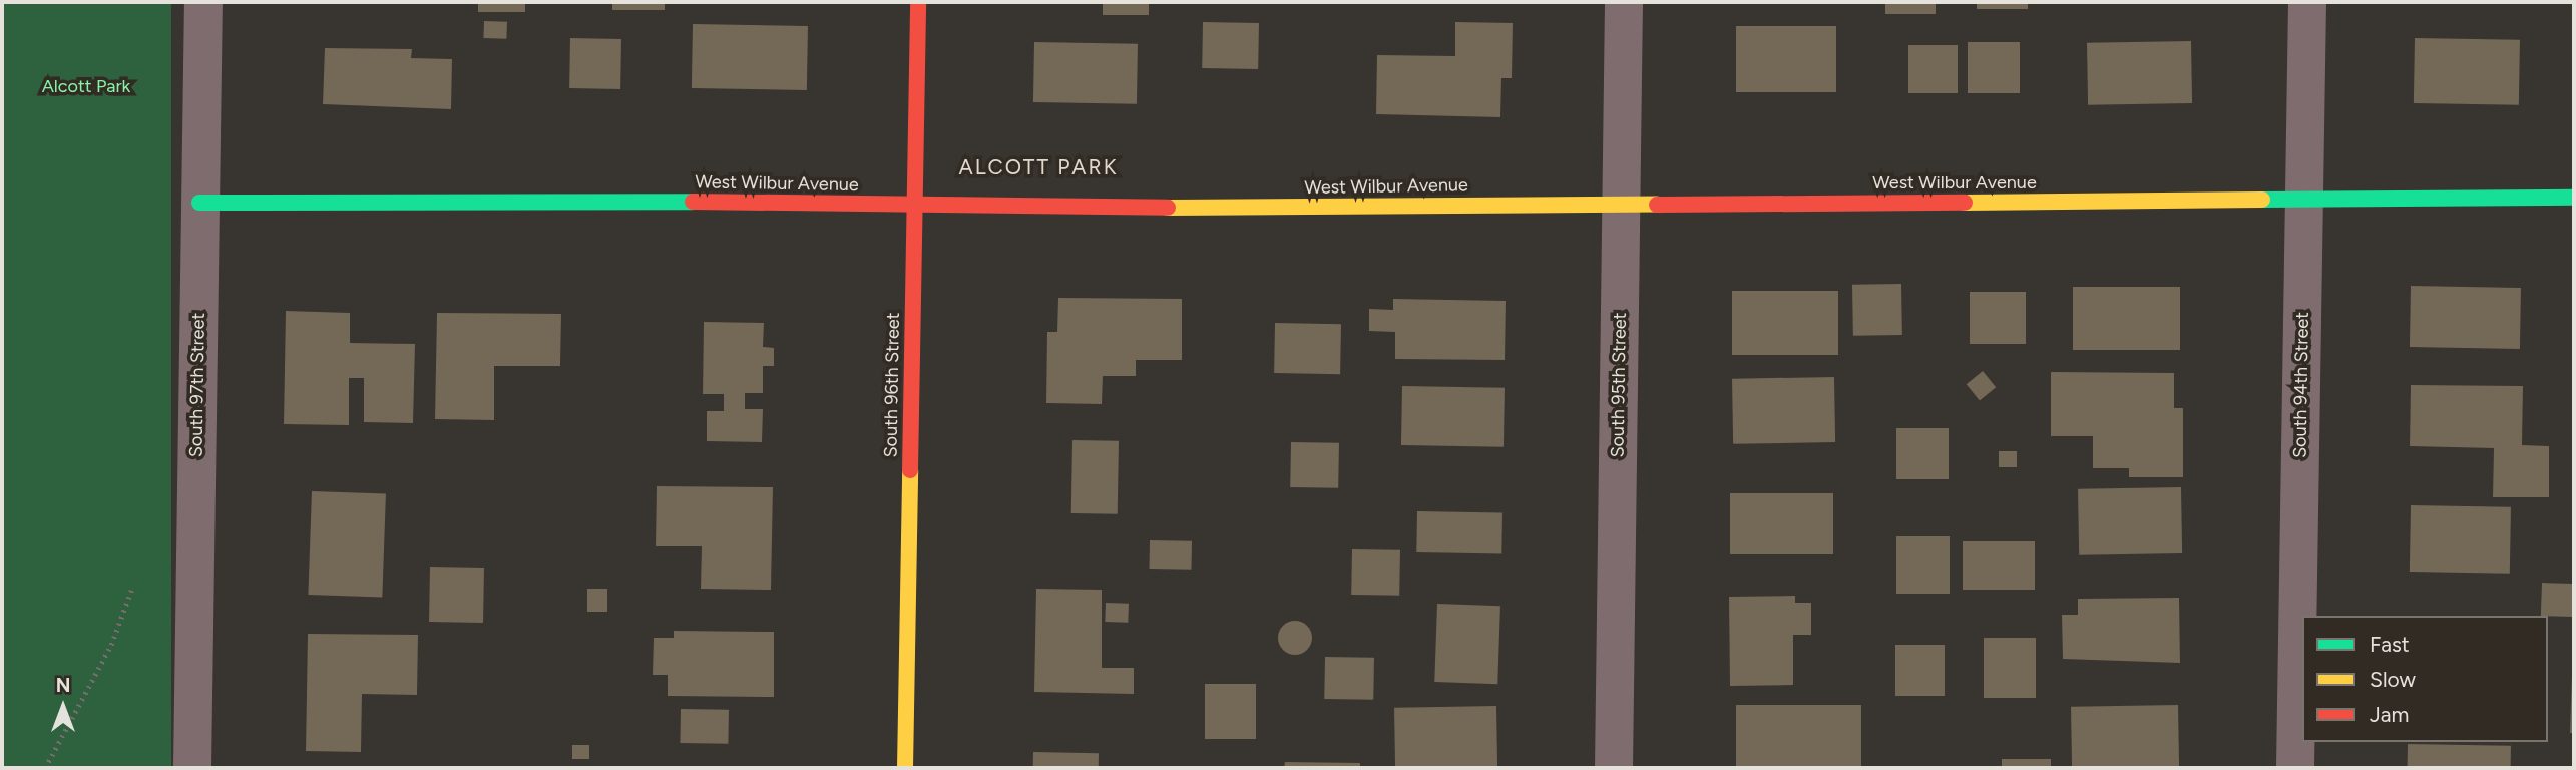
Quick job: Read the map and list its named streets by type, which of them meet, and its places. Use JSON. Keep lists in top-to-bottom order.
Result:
{
  "streets": {
    "street": [
      "West Wilbur Avenue",
      "South 97th Street",
      "South 96th Street",
      "South 95th Street",
      "South 94th Street"
    ]
  },
  "crossings": [
    ["West Wilbur Avenue", "South 97th Street"],
    ["West Wilbur Avenue", "South 96th Street"],
    ["West Wilbur Avenue", "South 95th Street"],
    ["West Wilbur Avenue", "South 94th Street"]
  ],
  "districts": ["ALCOTT PARK"],
  "parks": ["Alcott Park"],
  "legend": ["Fast", "Slow", "Jam"],
  "north": "top"
}
